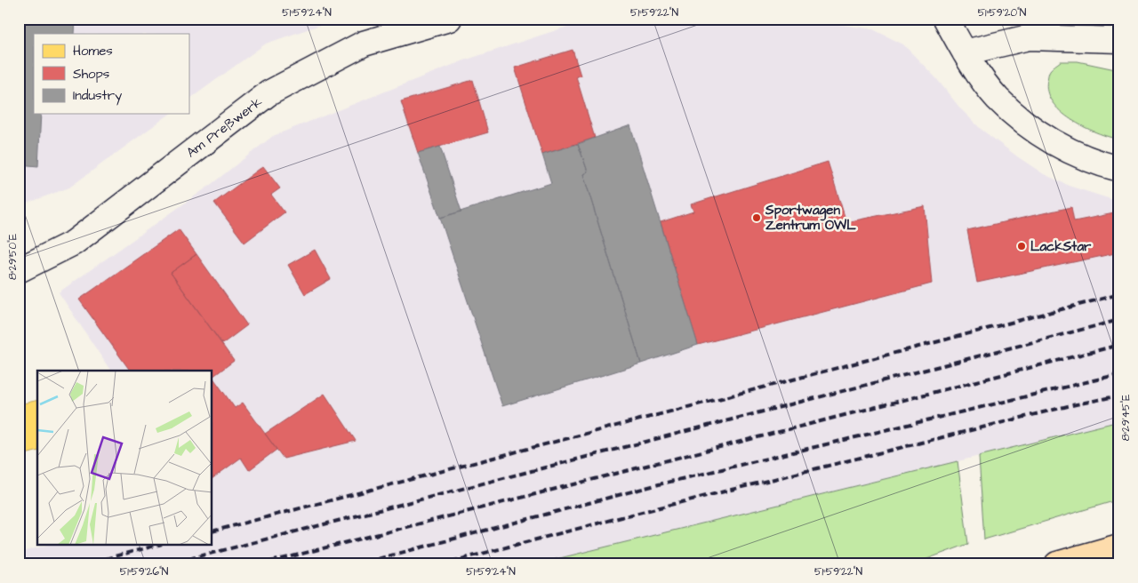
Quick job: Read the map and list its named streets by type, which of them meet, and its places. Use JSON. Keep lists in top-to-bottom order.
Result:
{
  "streets": {
    "street": ["Am Preßwerk"]
  },
  "places": ["Sportwagen Zentrum OWL", "LackStar"],
  "legend": ["Homes", "Shops", "Industry"],
  "coordinates": [
    "51°59'24\"N",
    "51°59'22\"N",
    "51°59'20\"N",
    "8°29'50\"E",
    "8°29'45\"E",
    "51°59'26\"N"
  ]
}
